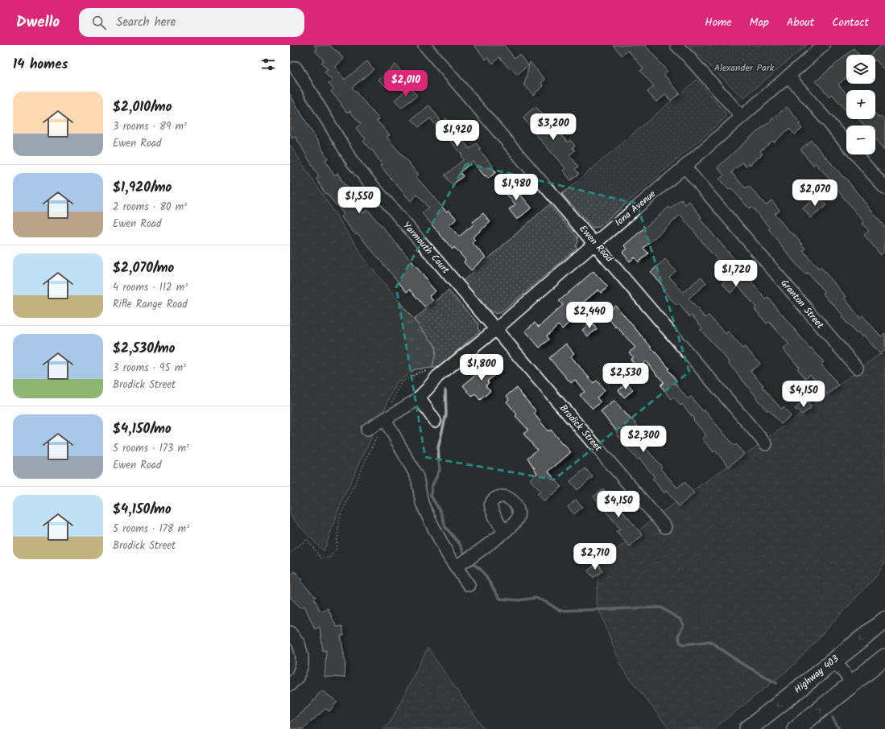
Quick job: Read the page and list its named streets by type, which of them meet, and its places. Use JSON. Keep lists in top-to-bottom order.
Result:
{
  "streets": {
    "highway": ["Highway 403"],
    "street": [
      "Iona Avenue",
      "Ewen Road",
      "Yarmouth Court",
      "Granton Street",
      "Brodick Street"
    ]
  },
  "crossings": [
    ["Iona Avenue", "Ewen Road"],
    ["Iona Avenue", "Yarmouth Court"],
    ["Iona Avenue", "Granton Street"],
    ["Iona Avenue", "Brodick Street"],
    ["Yarmouth Court", "Brodick Street"]
  ],
  "parks": ["Alexander Park"],
  "page": {
    "header": "Dwello",
    "search": "Search here",
    "nav": [
      "Home",
      "Map",
      "About",
      "Contact"
    ],
    "heading": "14 homes",
    "map_buttons": ["+", "−"],
    "price": [
      "$2,010",
      "$3,200",
      "$1,920",
      "$1,980",
      "$2,070",
      "$1,550",
      "$1,720",
      "$2,440",
      "$1,800",
      "$2,530",
      "$4,150",
      "$2,300",
      "$4,150",
      "$2,710"
    ],
    "list": [
      {
        "name": "$2,010/mo",
        "note": "3 rooms · 89 m² · Ewen Road"
      },
      {
        "name": "$1,920/mo",
        "note": "2 rooms · 80 m² · Ewen Road"
      },
      {
        "name": "$2,070/mo",
        "note": "4 rooms · 112 m² · Rifle Range Road"
      },
      {
        "name": "$2,530/mo",
        "note": "3 rooms · 95 m² · Brodick Street"
      },
      {
        "name": "$4,150/mo",
        "note": "5 rooms · 173 m² · Ewen Road"
      },
      {
        "name": "$4,150/mo",
        "note": "5 rooms · 178 m² · Brodick Street"
      }
    ]
  }
}
